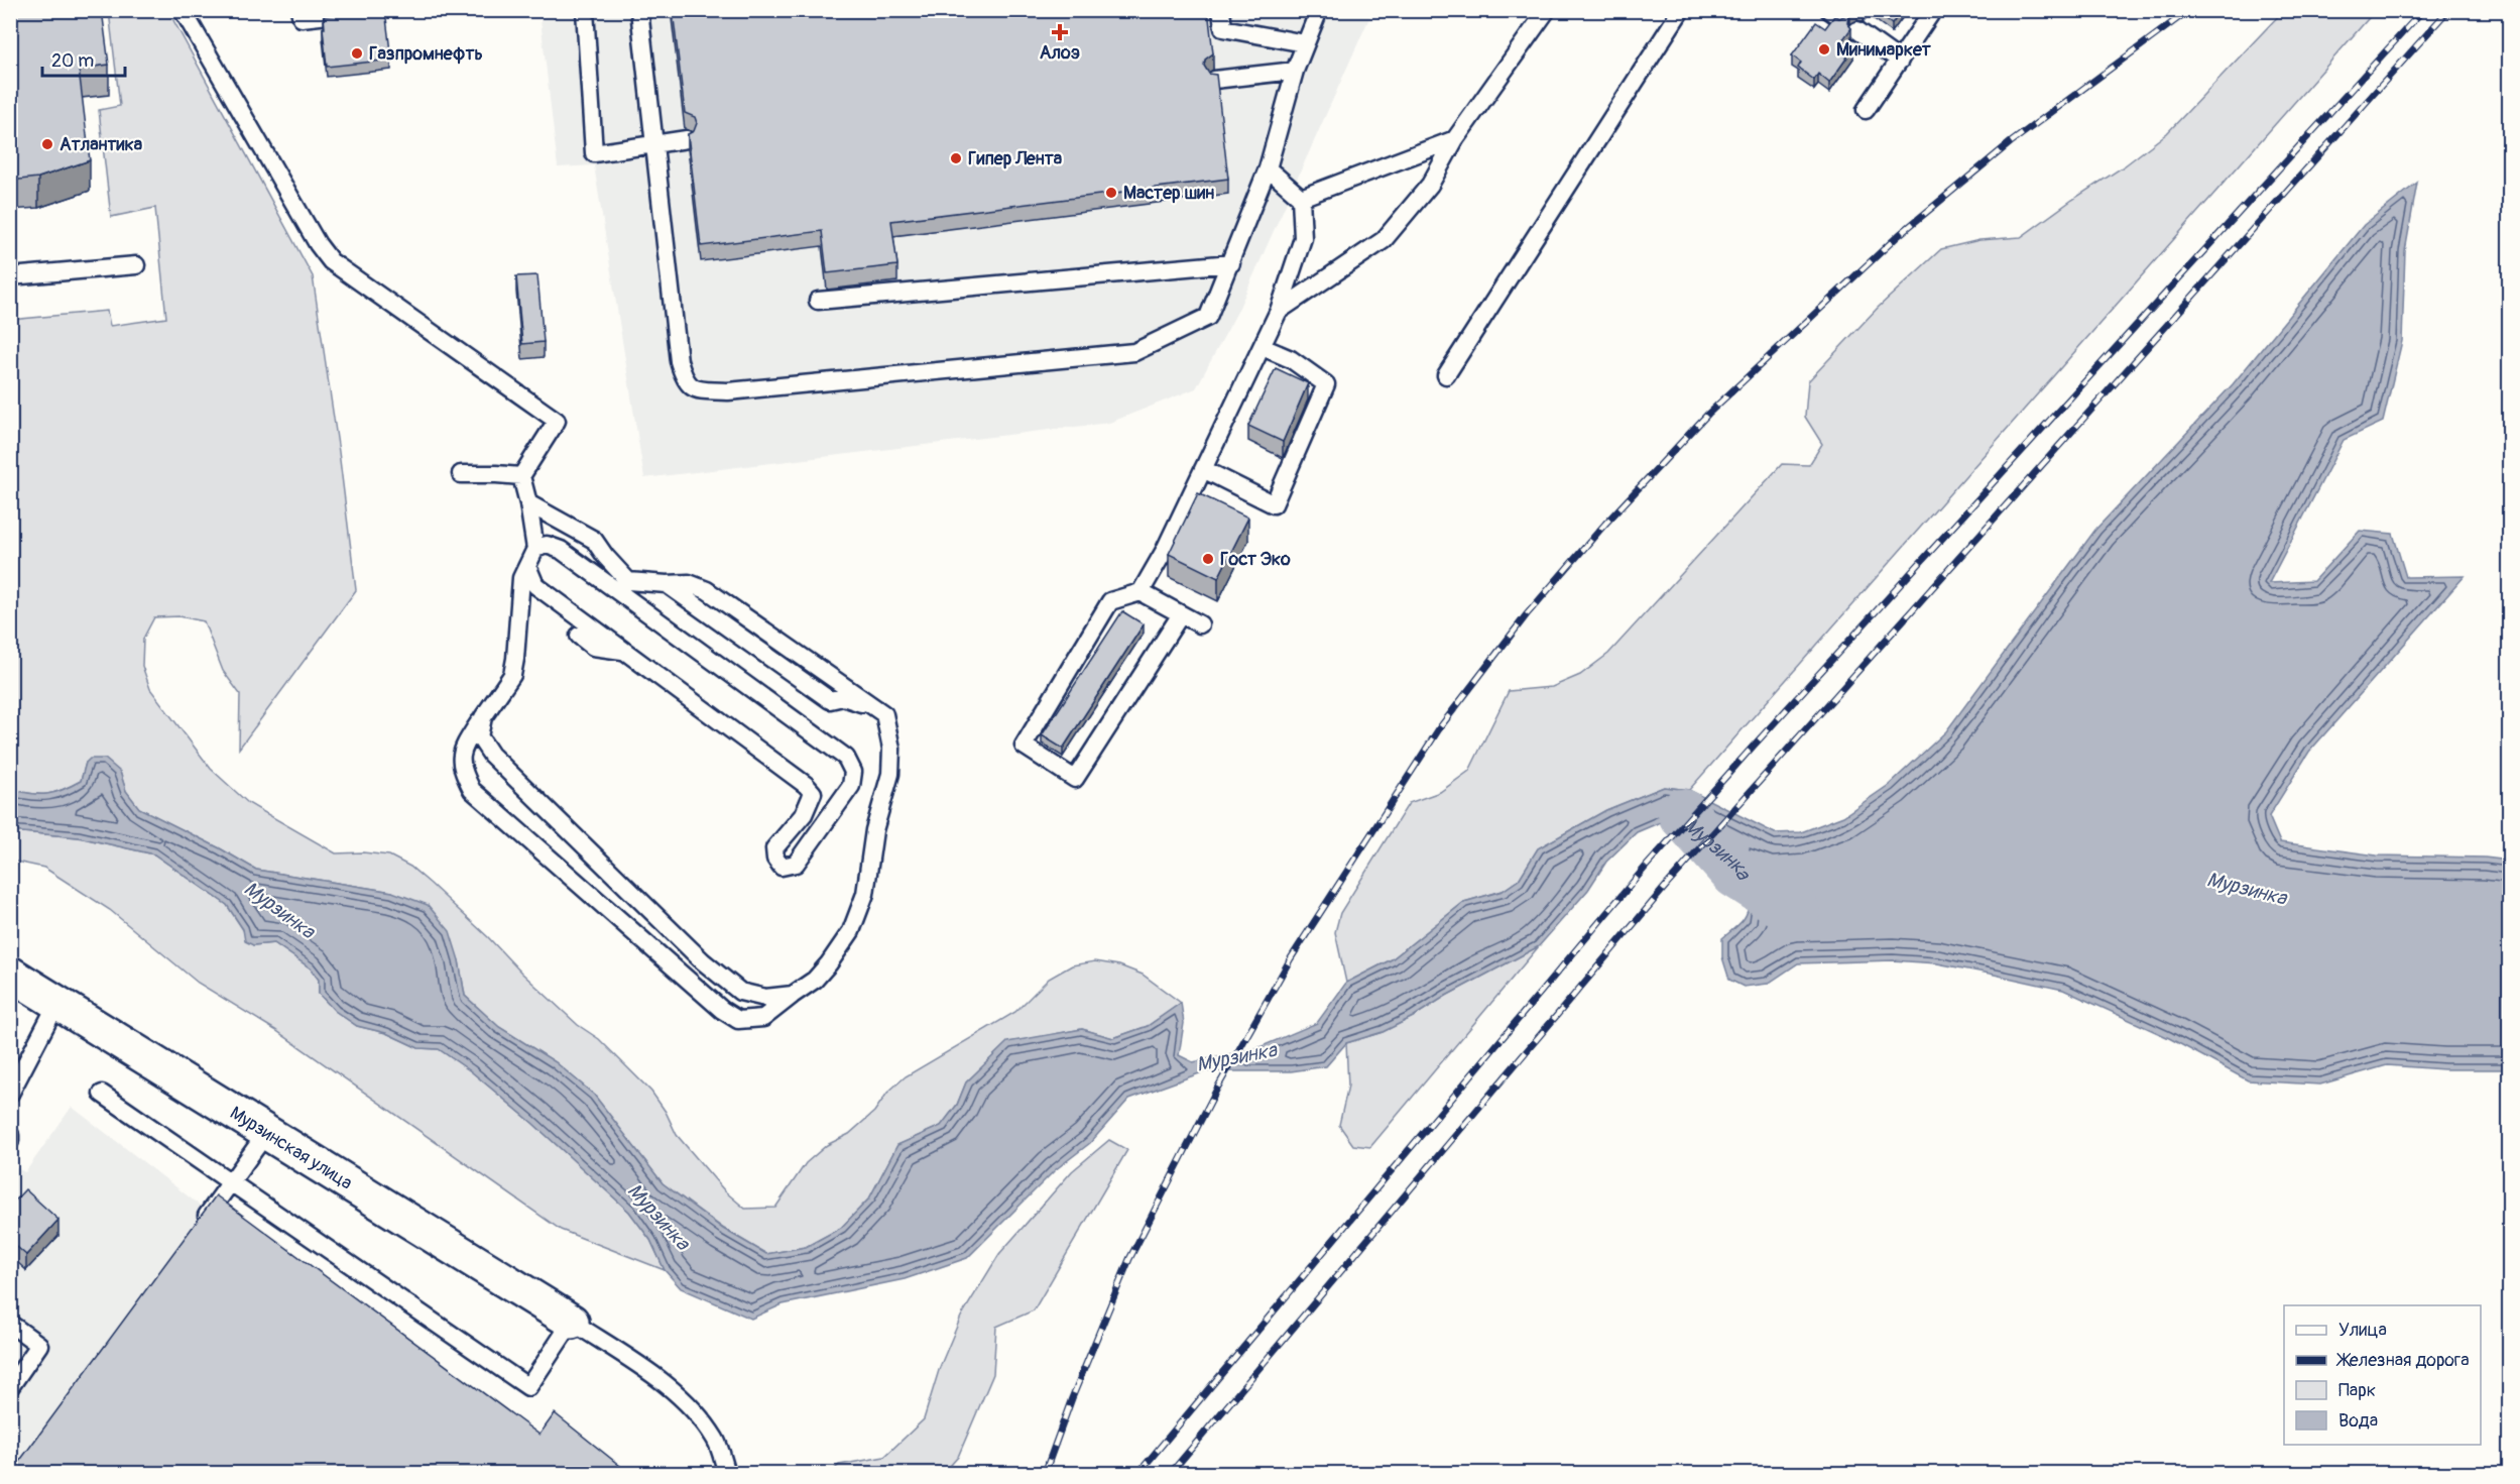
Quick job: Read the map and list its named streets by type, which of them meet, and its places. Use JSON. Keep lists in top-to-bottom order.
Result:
{
  "streets": {
    "street": ["Мурзинская улица"]
  },
  "water": ["Мурзинка"],
  "places": {
    "health": ["Алоэ"],
    "other": [
      "Минимаркет",
      "Газпромнефть",
      "Атлантика",
      "Гипер Лента",
      "Мастер шин",
      "Гост Эко"
    ]
  },
  "legend": [
    "Улица",
    "Железная дорога",
    "Парк",
    "Вода"
  ],
  "scale_bar": "20 m"
}
